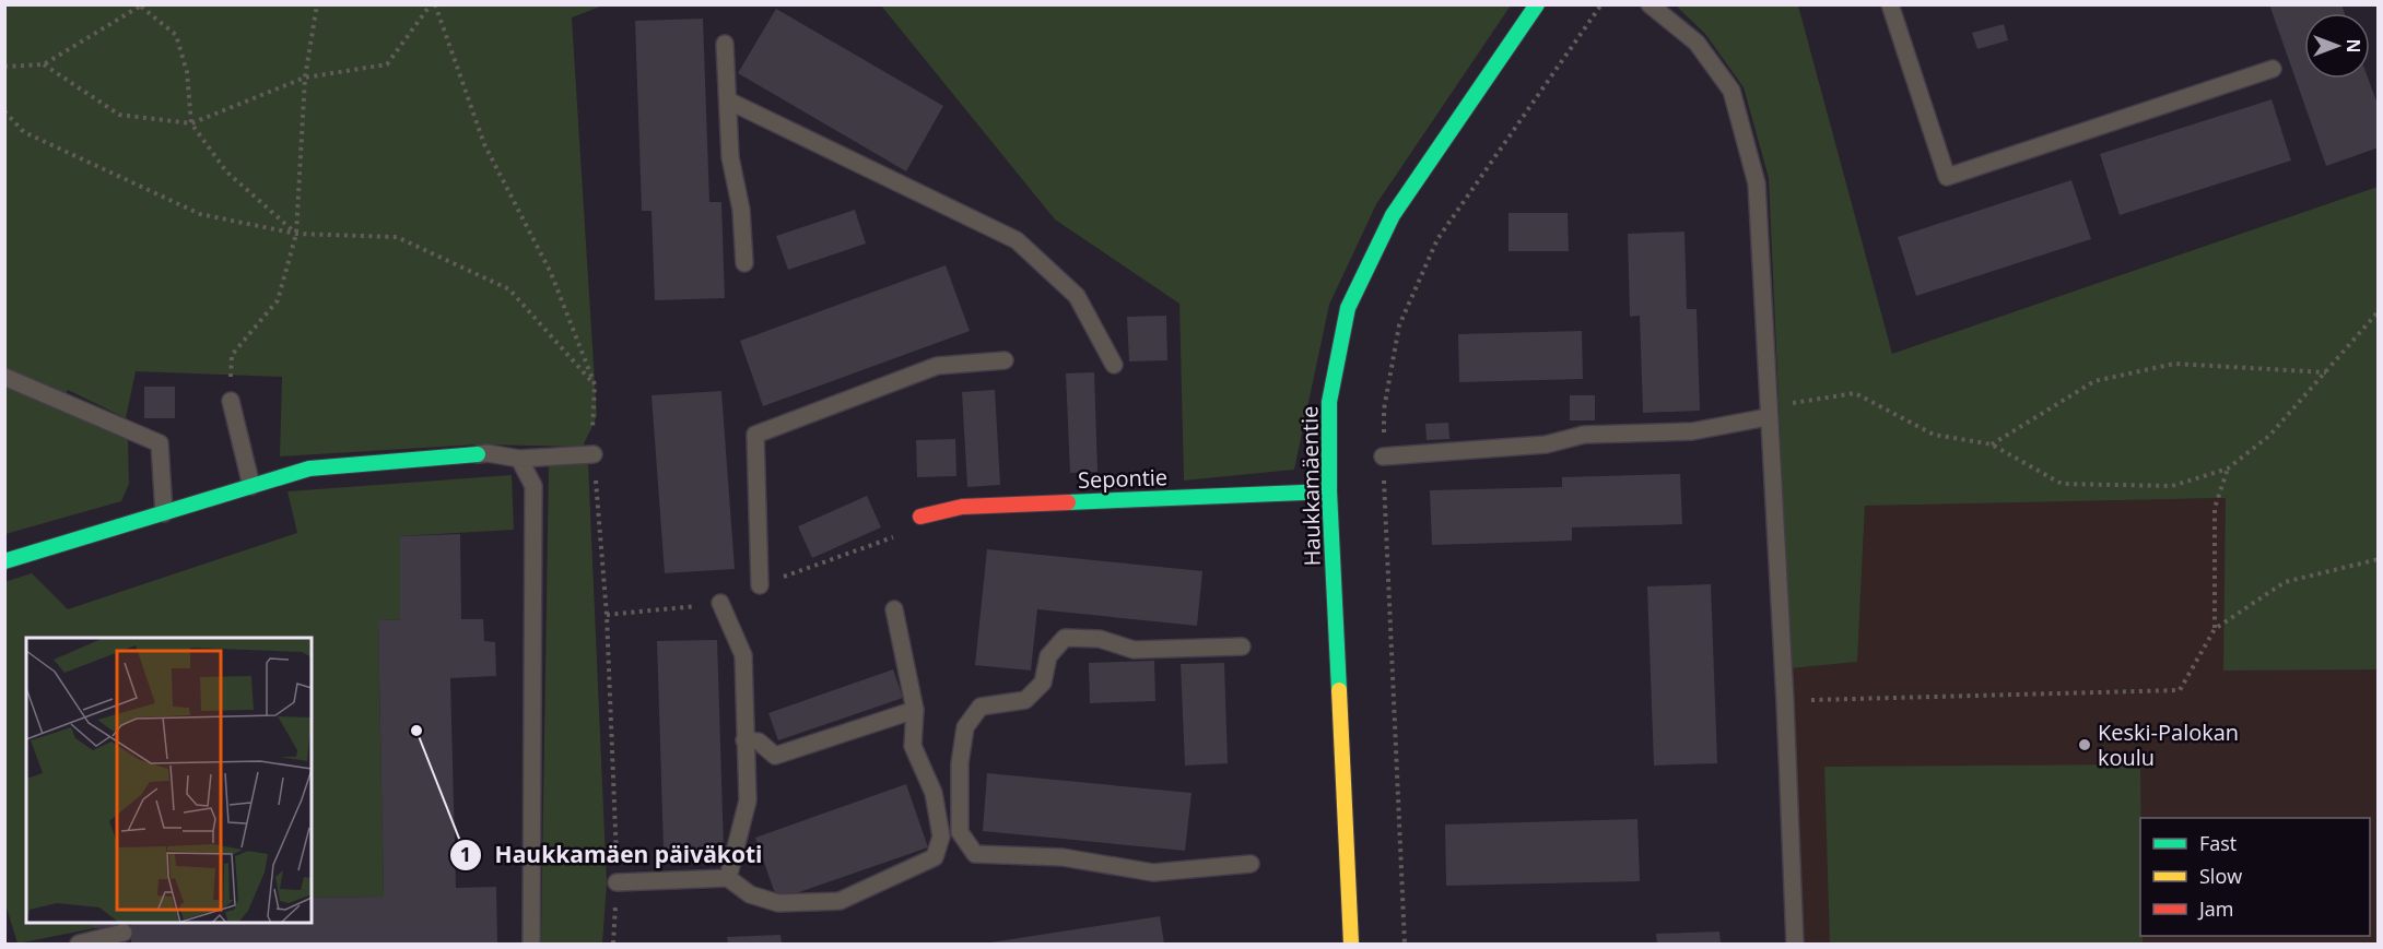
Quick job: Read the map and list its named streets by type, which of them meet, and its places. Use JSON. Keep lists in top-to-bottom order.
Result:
{
  "streets": {
    "street": ["Sepontie", "Haukkamäentie"]
  },
  "crossings": [
    ["Sepontie", "Haukkamäentie"]
  ],
  "places": ["Haukkamäen päiväkoti", "Keski-Palokan koulu"],
  "legend": ["Fast", "Slow", "Jam"],
  "north": "right"
}
